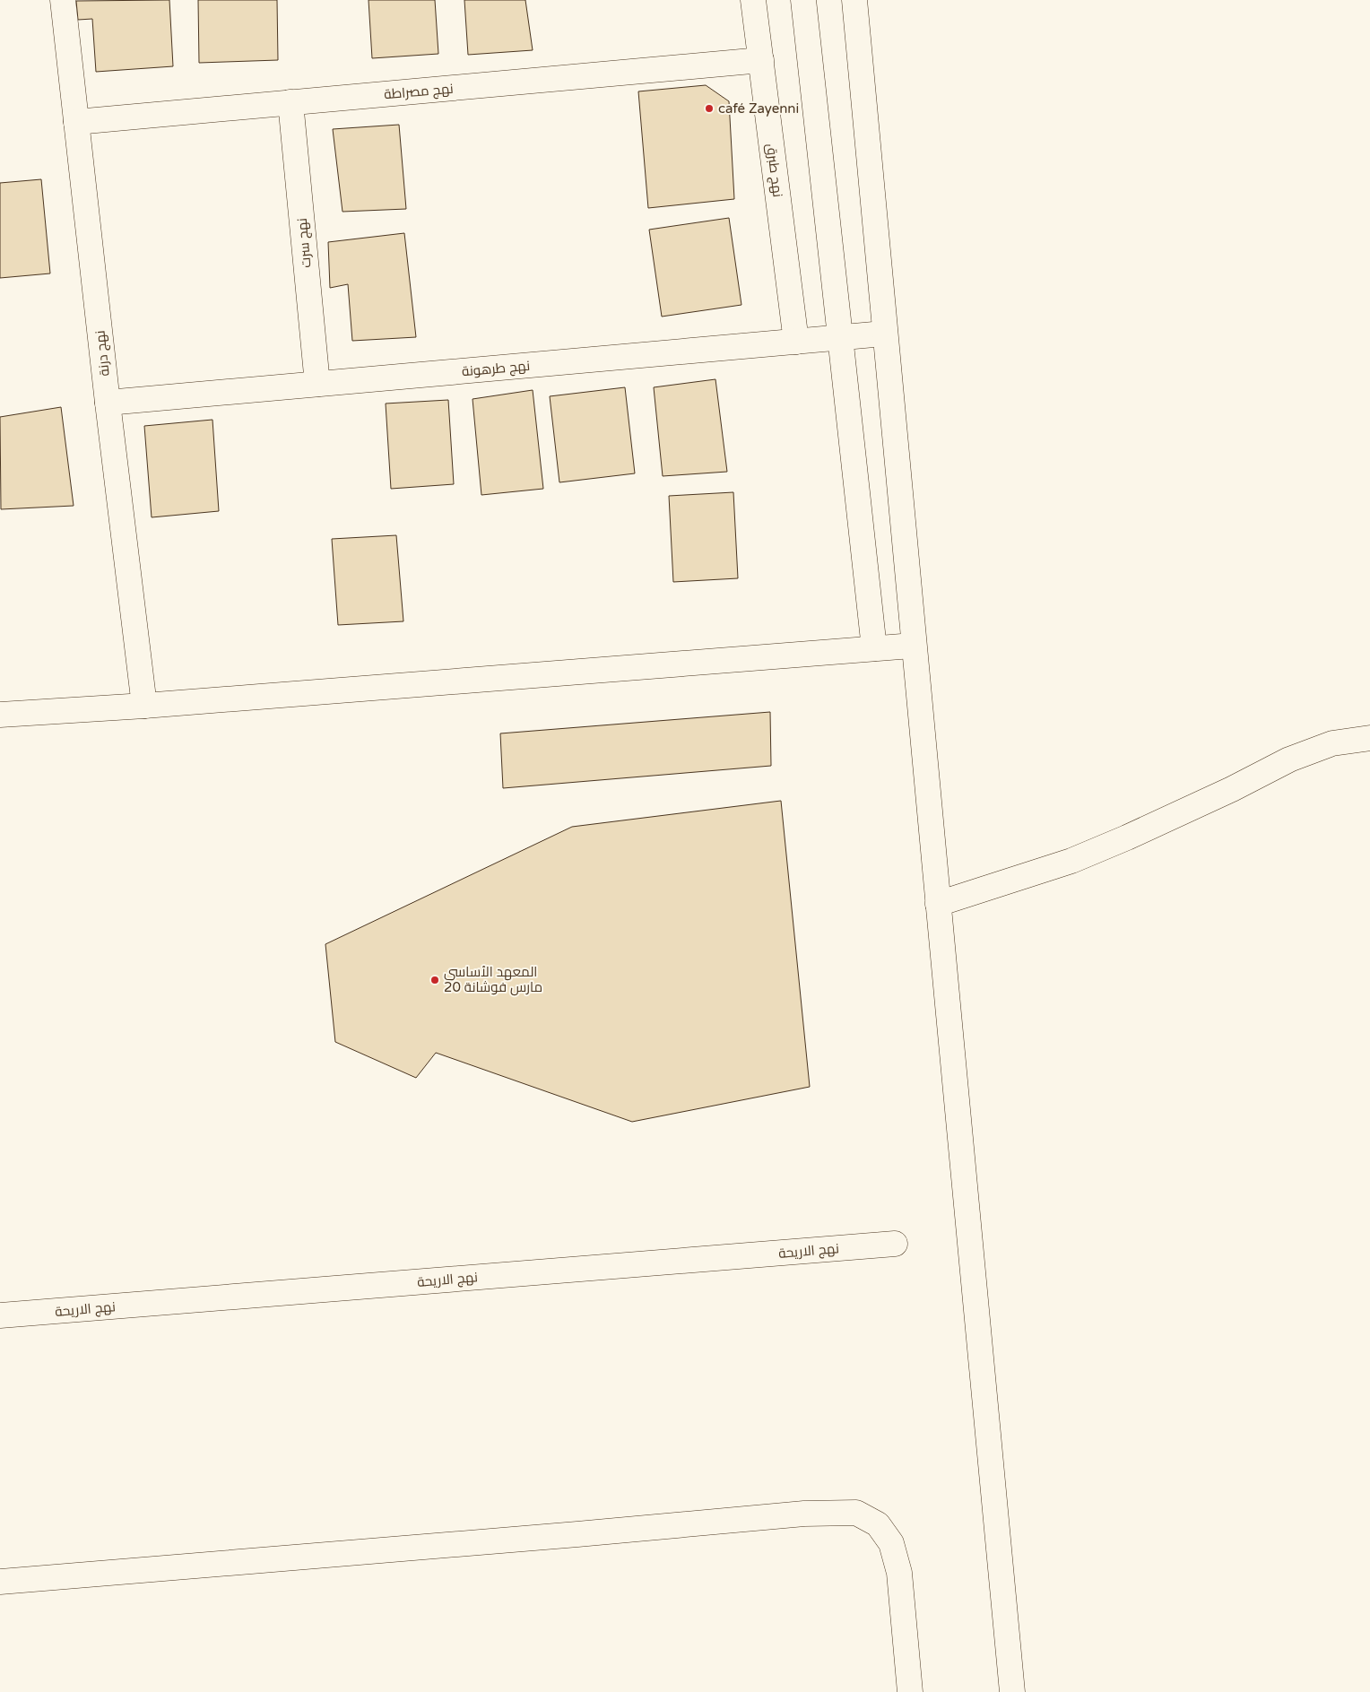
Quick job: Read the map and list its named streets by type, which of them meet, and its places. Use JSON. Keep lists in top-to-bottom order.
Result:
{
  "streets": {
    "street": [
      "نهج مصراطة",
      "نهج طبرق",
      "نهج سرت",
      "نهج درنة",
      "نهج طرهونة",
      "نهج الاريحة"
    ]
  },
  "crossings": [
    ["نهج مصراطة", "نهج طبرق"],
    ["نهج مصراطة", "نهج سرت"],
    ["نهج مصراطة", "نهج درنة"],
    ["نهج طبرق", "نهج طرهونة"],
    ["نهج سرت", "نهج طرهونة"],
    ["نهج درنة", "نهج طرهونة"]
  ],
  "places": ["café Zayenni", "المعهد الأساسي 20 مارس فوشانة"]
}
